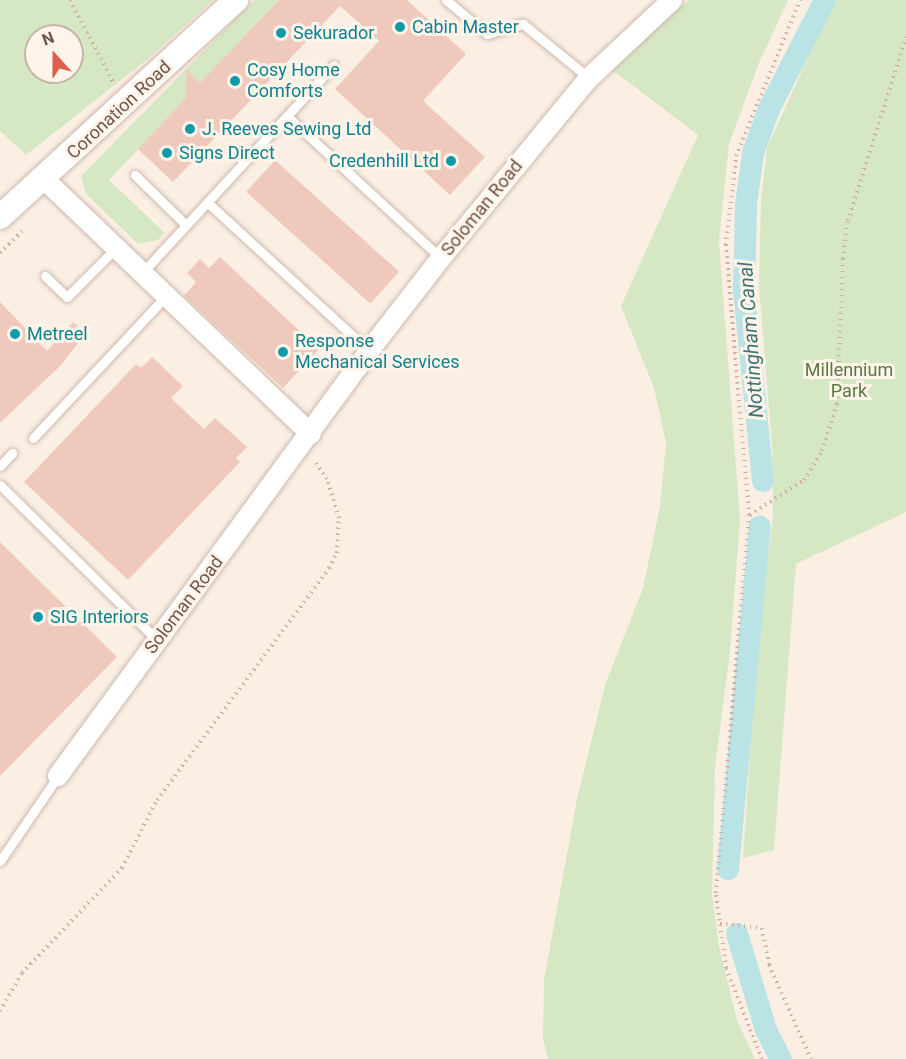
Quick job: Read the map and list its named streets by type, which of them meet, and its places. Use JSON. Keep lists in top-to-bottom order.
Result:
{
  "streets": {
    "street": ["Coronation Road", "Soloman Road"]
  },
  "water": ["Nottingham Canal"],
  "parks": ["Millennium Park"],
  "places": [
    "Cabin Master",
    "Sekurador",
    "Cosy Home Comforts",
    "J. Reeves Sewing Ltd",
    "Signs Direct",
    "Credenhill Ltd",
    "Metreel",
    "Response Mechanical Services",
    "SIG Interiors"
  ],
  "north": "top"
}
